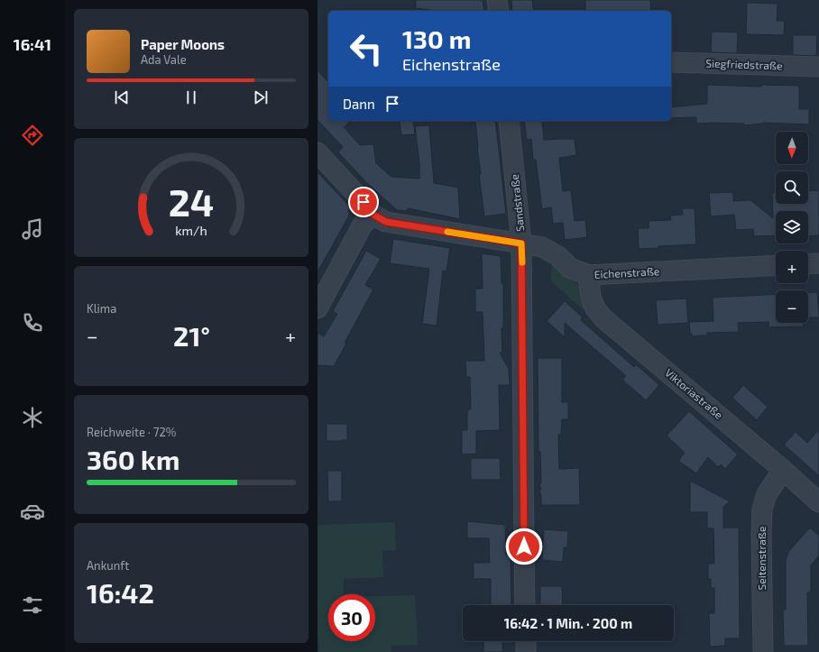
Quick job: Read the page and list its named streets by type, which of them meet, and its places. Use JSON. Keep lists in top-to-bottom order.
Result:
{
  "streets": {
    "street": [
      "Siegfriedstraße",
      "Sandstraße",
      "Eichenstraße",
      "Viktoriastraße",
      "Seitenstraße"
    ]
  },
  "crossings": [
    ["Sandstraße", "Eichenstraße"],
    ["Eichenstraße", "Viktoriastraße"],
    ["Viktoriastraße", "Seitenstraße"]
  ],
  "north": "bottom",
  "page": {
    "tabs": "16:41",
    "turn": ["130 m", "Eichenstraße"],
    "song": ["Paper Moons", "Ada Vale"],
    "then": "Dann",
    "map_buttons": ["+", "−"],
    "tile": [
      "Klima",
      ["Reichweite · 72%", "360 km"],
      ["Ankunft", "16:42"]
    ],
    "heat": ["−", "21°", "+"],
    "limit": "30",
    "trip": "16:42 · 1 Min. · 200 m",
    "gauge": ["24", "km/h"]
  }
}
